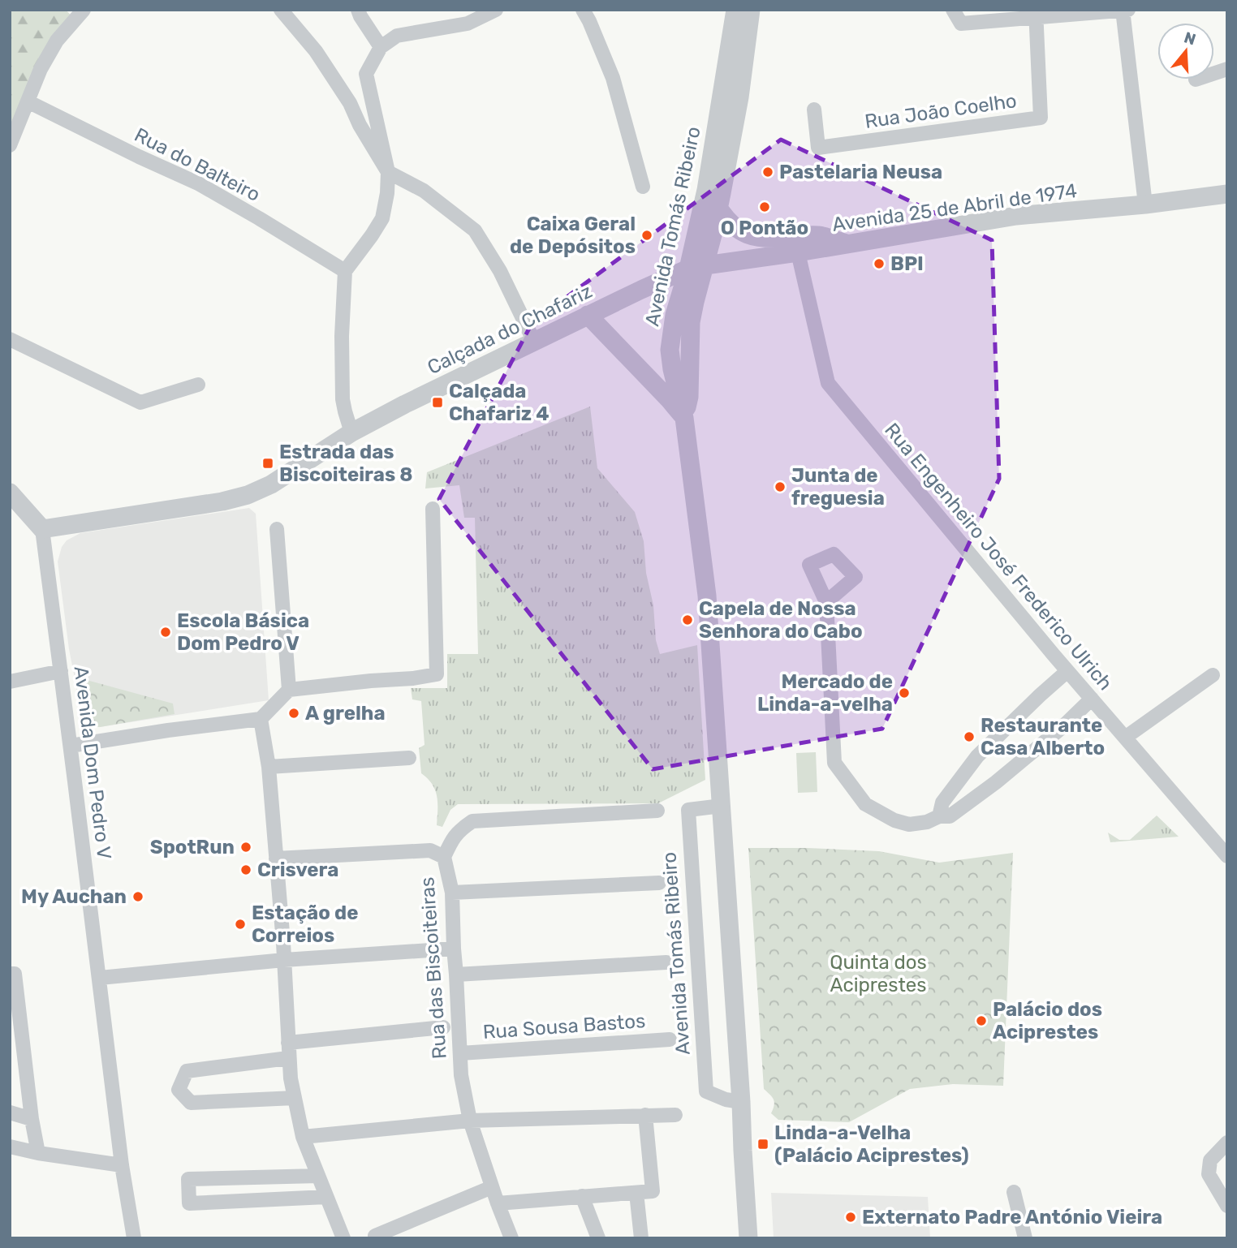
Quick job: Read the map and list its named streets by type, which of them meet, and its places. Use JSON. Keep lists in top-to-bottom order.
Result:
{
  "streets": {
    "street": [
      "Rua João Coelho",
      "Rua do Balteiro",
      "Avenida 25 de Abril de 1974",
      "Avenida Tomás Ribeiro",
      "Calçada do Chafariz",
      "Rua Engenheiro José Frederico Ulrich",
      "Avenida Dom Pedro V",
      "Rua das Biscoiteiras",
      "Rua Sousa Bastos"
    ]
  },
  "crossings": [
    ["Avenida 25 de Abril de 1974", "Avenida Tomás Ribeiro"],
    ["Avenida 25 de Abril de 1974", "Calçada do Chafariz"],
    ["Avenida 25 de Abril de 1974", "Rua Engenheiro José Frederico Ulrich"],
    ["Avenida Tomás Ribeiro", "Calçada do Chafariz"],
    ["Calçada do Chafariz", "Avenida Dom Pedro V"],
    ["Rua das Biscoiteiras", "Rua Sousa Bastos"]
  ],
  "parks": ["Quinta dos Aciprestes"],
  "places": {
    "other": [
      "Pastelaria Neusa",
      "O Pontão",
      "Caixa Geral de Depósitos",
      "BPI",
      "Junta de freguesia",
      "Capela de Nossa Senhora do Cabo",
      "Escola Básica Dom Pedro V",
      "Mercado de Linda-a-velha",
      "A grelha",
      "Restaurante Casa Alberto",
      "SpotRun",
      "Crisvera",
      "My Auchan",
      "Estação de Correios",
      "Palácio dos Aciprestes",
      "Externato Padre António Vieira"
    ],
    "transit": ["Calçada Chafariz 4", "Estrada das Biscoiteiras 8", "Linda-a-Velha (Palácio Aciprestes)"]
  },
  "north": "top"
}
